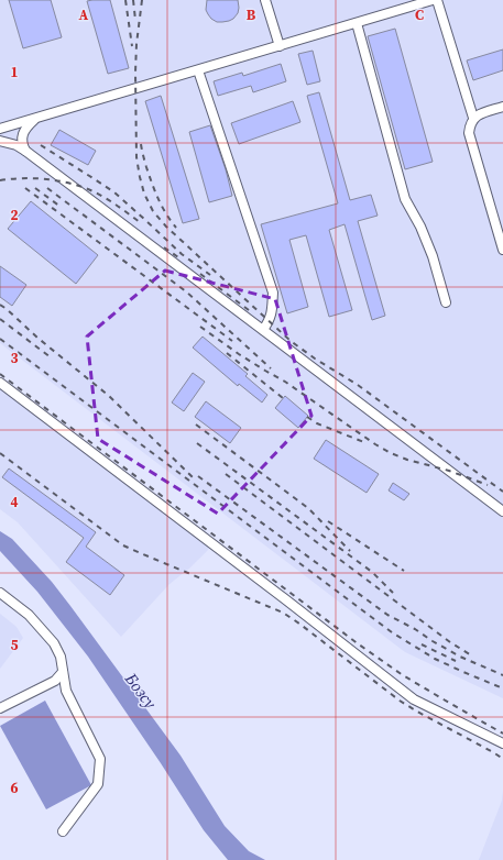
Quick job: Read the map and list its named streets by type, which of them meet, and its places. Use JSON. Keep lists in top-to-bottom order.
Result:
{
  "water": ["Бозсу"],
  "grid": {
    "columns": ["A", "B", "C"],
    "rows": [
      "1",
      "2",
      "3",
      "4",
      "5",
      "6"
    ]
  }
}
